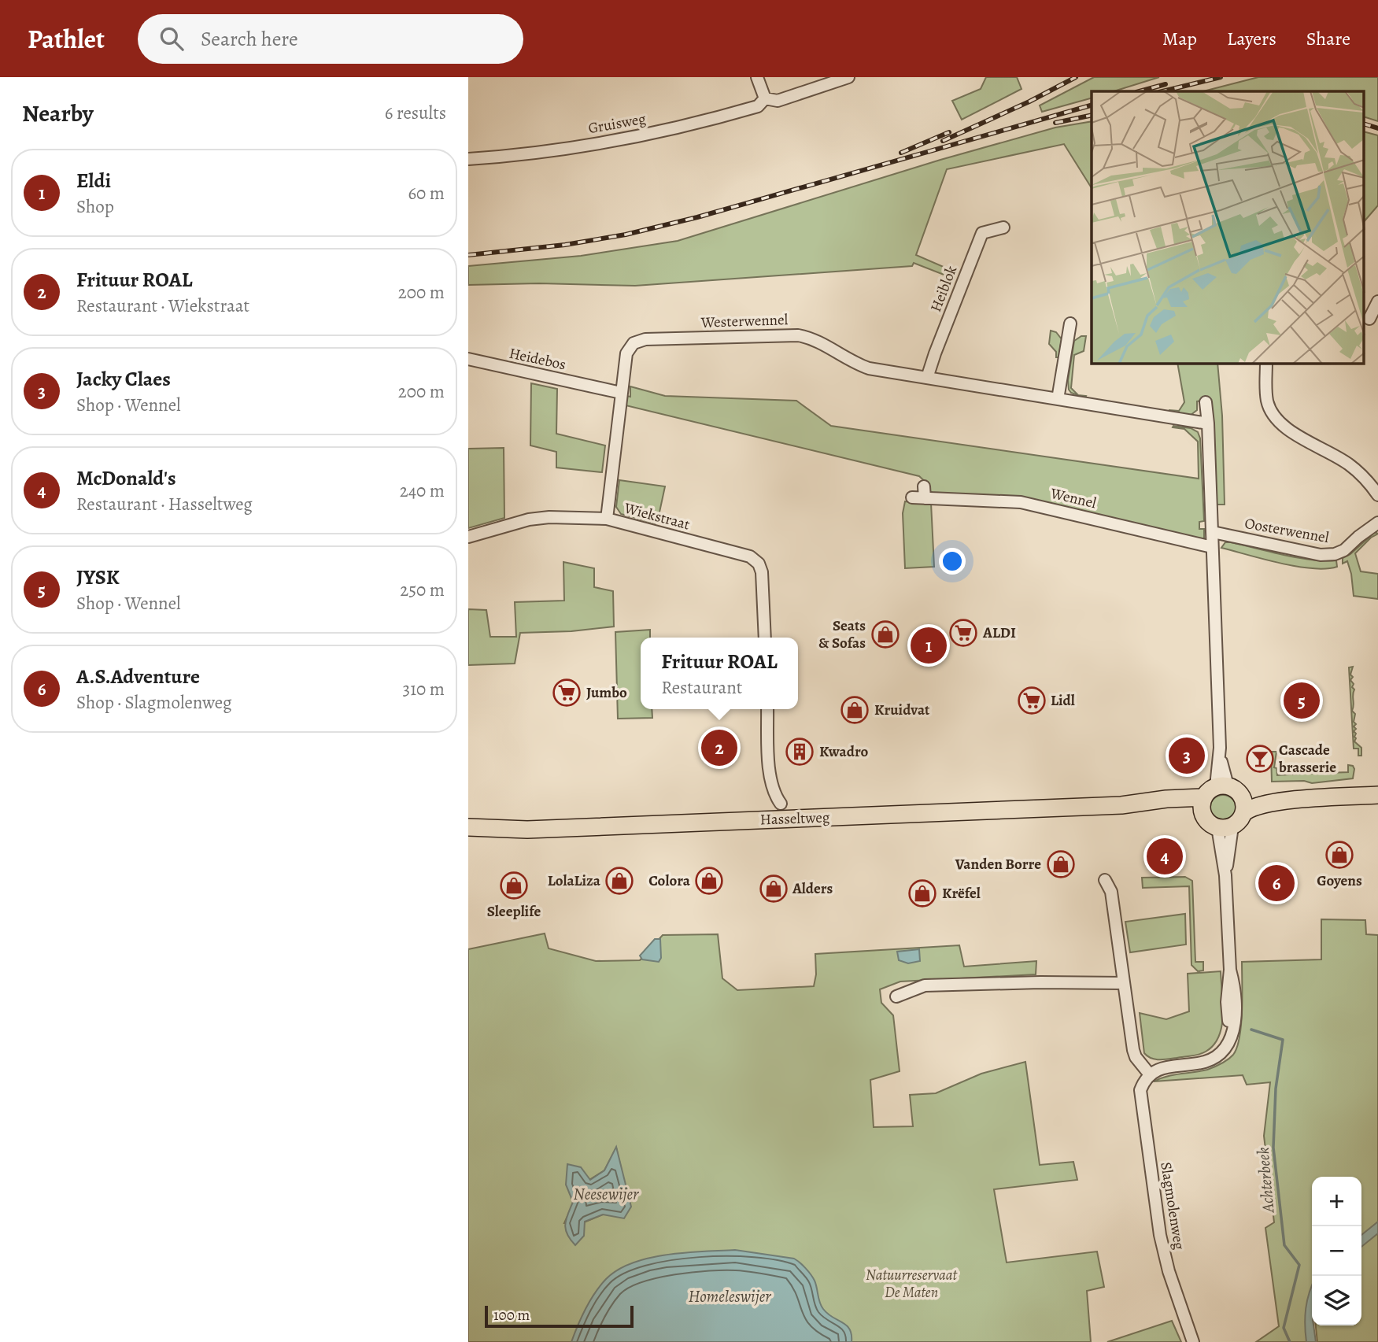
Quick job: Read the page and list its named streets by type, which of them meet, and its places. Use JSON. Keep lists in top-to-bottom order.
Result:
{
  "streets": {
    "main road": ["Hasseltweg"],
    "street": [
      "Gruisweg",
      "Heiblok",
      "Westerwennel",
      "Heidebos",
      "Wennel",
      "Wiekstraat",
      "Oosterwennel",
      "Slagmolenweg"
    ]
  },
  "crossings": [
    ["Heiblok", "Westerwennel"],
    ["Westerwennel", "Heidebos"],
    ["Westerwennel", "Wiekstraat"]
  ],
  "water": ["Achterbeek", "Neesewijer", "Homeleswijer"],
  "parks": ["Natuurreservaat De Maten"],
  "places": {
    "supermarket": ["ALDI", "Jumbo", "Lidl"],
    "shop": [
      "Seats & Sofas",
      "Kruidvat",
      "Goyens",
      "Vanden Borre",
      "LolaLiza",
      "Colora",
      "Sleeplife",
      "Alders",
      "Krëfel"
    ],
    "building": ["Kwadro"],
    "bar": ["Cascade brasserie"]
  },
  "scale_bar": "100 m",
  "page": {
    "header": "Pathlet",
    "search": "Search here",
    "nav": ["Map", "Layers", "Share"],
    "heading": ["Nearby", "6 results"],
    "list": [
      {
        "mark": "1",
        "name": "Eldi",
        "note": "Shop",
        "value": "60 m"
      },
      {
        "mark": "2",
        "name": "Frituur ROAL",
        "note": "Restaurant · Wiekstraat",
        "value": "200 m"
      },
      {
        "mark": "3",
        "name": "Jacky Claes",
        "note": "Shop · Wennel",
        "value": "200 m"
      },
      {
        "mark": "4",
        "name": "McDonald's",
        "note": "Restaurant · Hasseltweg",
        "value": "240 m"
      },
      {
        "mark": "5",
        "name": "JYSK",
        "note": "Shop · Wennel",
        "value": "250 m"
      },
      {
        "mark": "6",
        "name": "A.S.Adventure",
        "note": "Shop · Slagmolenweg",
        "value": "310 m"
      }
    ],
    "pins": [
      "1",
      "5",
      "2",
      "3",
      "4",
      "6"
    ],
    "popup": ["Frituur ROAL", "Restaurant"],
    "map_buttons": ["+", "−"],
    "scale": "100 m"
  }
}
